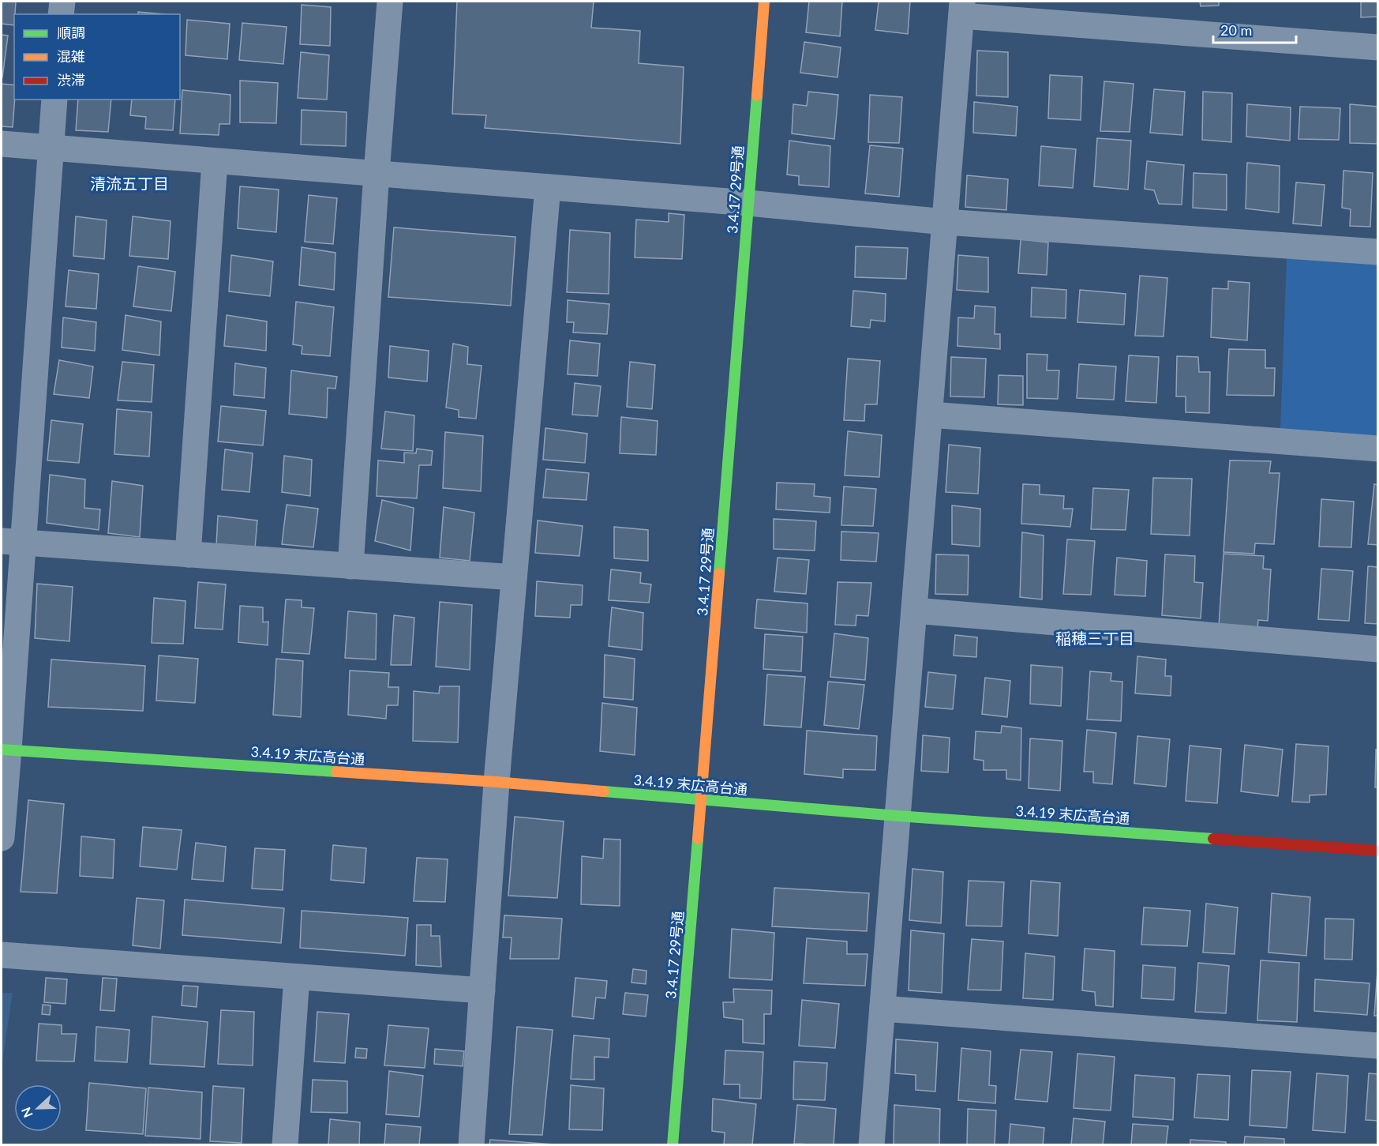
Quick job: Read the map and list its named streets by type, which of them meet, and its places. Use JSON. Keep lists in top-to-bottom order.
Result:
{
  "streets": {
    "street": ["3.4.17 29号通", "3.4.19 末広高台通"]
  },
  "crossings": [
    ["3.4.17 29号通", "3.4.19 末広高台通"]
  ],
  "districts": ["清流五丁目", "稲穂三丁目"],
  "legend": ["順調", "混雑", "渋滞"],
  "scale_bar": "20 m",
  "north": "left"
}
